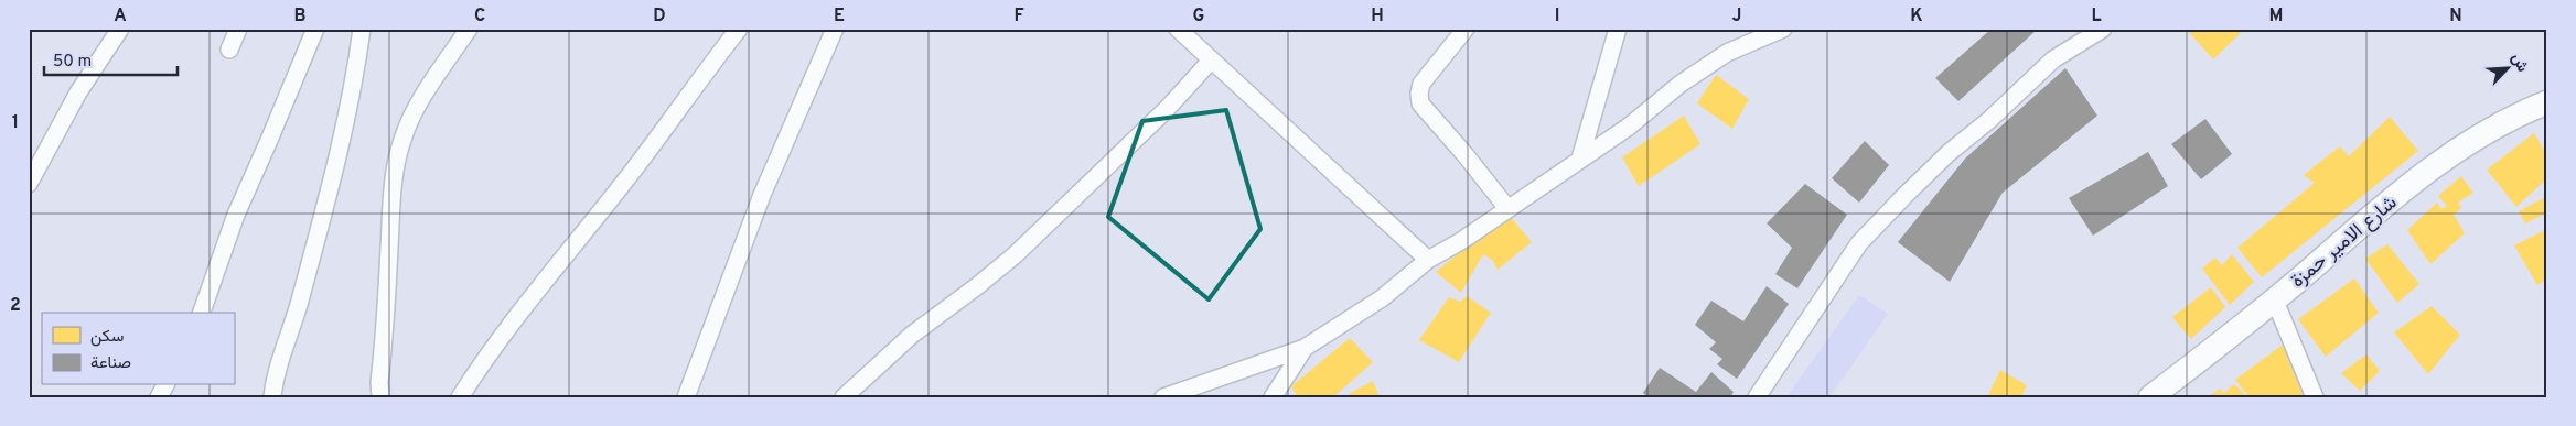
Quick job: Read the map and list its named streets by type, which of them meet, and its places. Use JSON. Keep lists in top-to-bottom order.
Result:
{
  "streets": {
    "main road": ["شارع الامير حمزة"]
  },
  "legend": ["سكن", "صناعة"],
  "scale_bar": "50 m",
  "north": "top right",
  "grid": {
    "columns": [
      "A",
      "B",
      "C",
      "D",
      "E",
      "F",
      "G",
      "H",
      "I",
      "J",
      "K",
      "L",
      "M",
      "N"
    ],
    "rows": ["1", "2"]
  }
}
